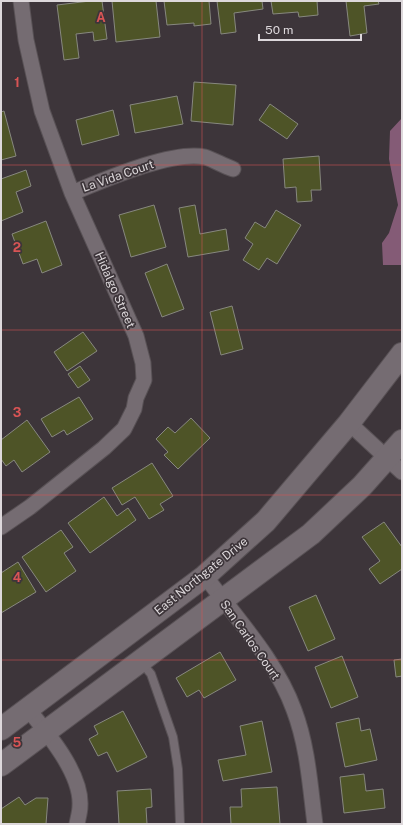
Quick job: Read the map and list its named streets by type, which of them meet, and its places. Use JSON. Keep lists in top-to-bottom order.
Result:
{
  "streets": {
    "main road": ["East Northgate Drive"],
    "street": ["La Vida Court", "Hidalgo Street", "San Carlos Court"]
  },
  "crossings": [
    ["La Vida Court", "Hidalgo Street"],
    ["East Northgate Drive", "San Carlos Court"]
  ],
  "scale_bar": "50 m",
  "grid": {
    "columns": ["A"],
    "rows": [
      "1",
      "2",
      "3",
      "4",
      "5"
    ]
  }
}
